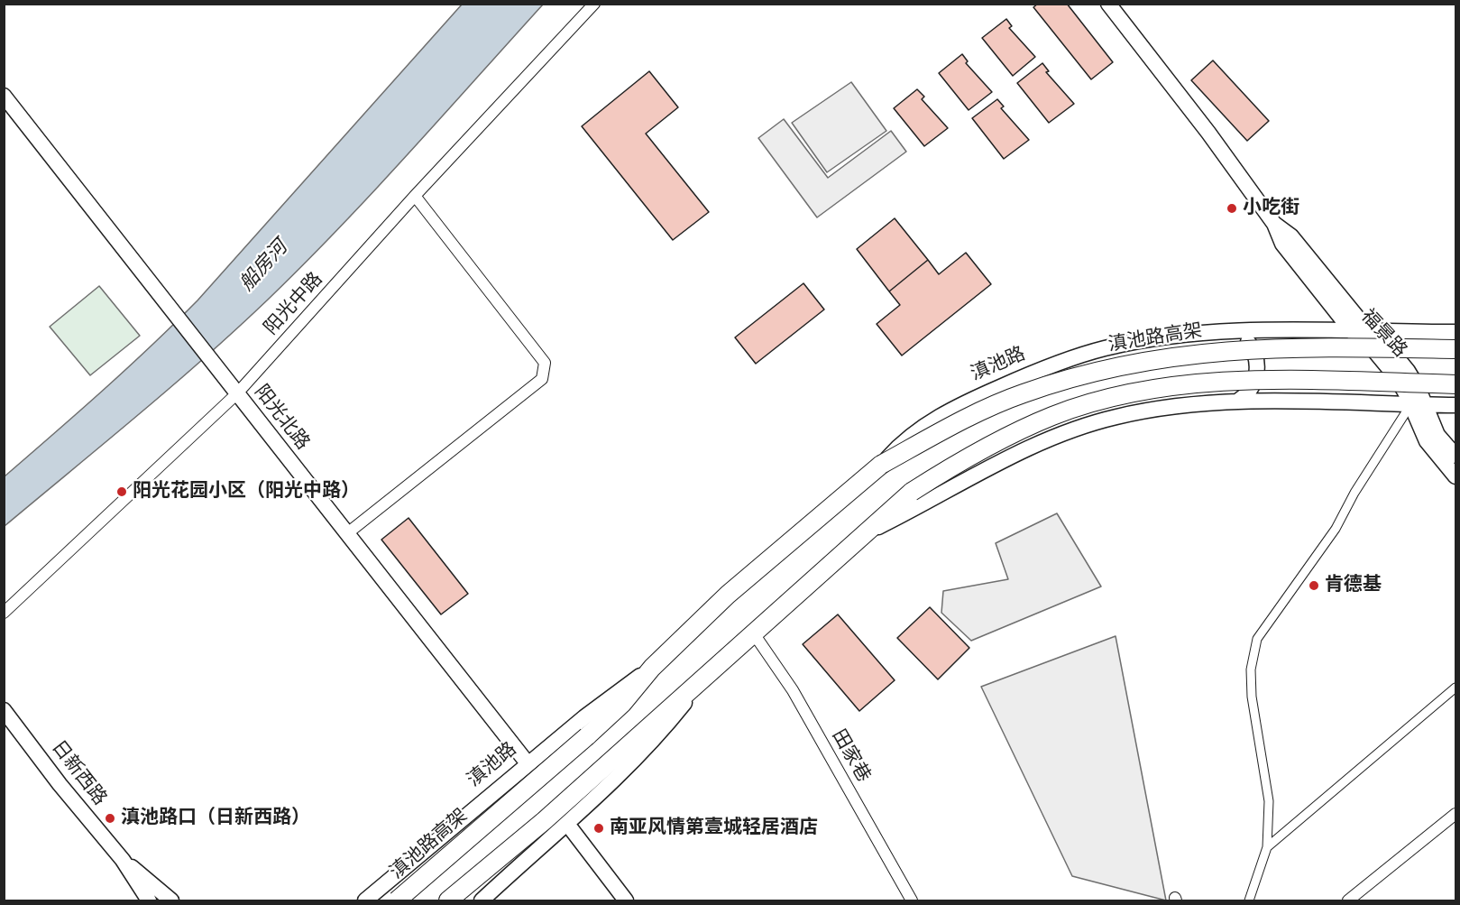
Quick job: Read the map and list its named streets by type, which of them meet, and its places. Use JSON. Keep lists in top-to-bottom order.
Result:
{
  "streets": {
    "main road": ["滇池路高架", "滇池路"],
    "street": [
      "阳光中路",
      "福景路",
      "阳光北路",
      "田家巷",
      "日新西路"
    ]
  },
  "crossings": [
    ["阳光中路", "阳光北路"],
    ["福景路", "滇池路"],
    ["滇池路高架", "滇池路"],
    ["滇池路", "阳光北路"]
  ],
  "water": ["船房河"],
  "places": [
    "小吃街",
    "阳光花园小区（阳光中路）",
    "肯德基",
    "滇池路口（日新西路）",
    "南亚风情第壹城轻居酒店"
  ]
}
